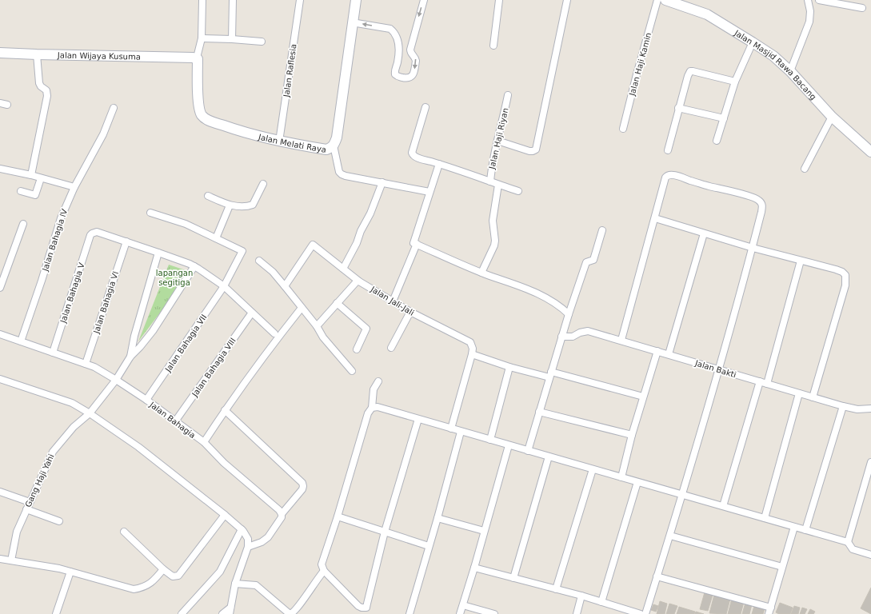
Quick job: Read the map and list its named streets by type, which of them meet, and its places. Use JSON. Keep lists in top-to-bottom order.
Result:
{
  "streets": {
    "street": [
      "Jalan Wijaya Kusuma",
      "Jalan Haji Kamin",
      "Jalan Masjid Rawa Bacang",
      "Jalan Raflesia",
      "Jalan Haji Riyan",
      "Jalan Melati Raya",
      "Jalan Bahagia IV",
      "Jalan Bahagia V",
      "Jalan Jali-Jali",
      "Jalan Bahagia VI",
      "Jalan Bahagia VII",
      "Jalan Bahagia VIII",
      "Jalan Bakti",
      "Jalan Bahagia",
      "Gang Haji Yahi"
    ]
  },
  "crossings": [
    ["Jalan Wijaya Kusuma", "Jalan Melati Raya"],
    ["Jalan Raflesia", "Jalan Melati Raya"],
    ["Jalan Bahagia IV", "Jalan Bahagia"],
    ["Jalan Bahagia V", "Jalan Bahagia VI"],
    ["Jalan Bahagia V", "Jalan Bahagia"],
    ["Jalan Bahagia VI", "Jalan Bahagia"],
    ["Jalan Bahagia VII", "Jalan Bahagia"],
    ["Jalan Bahagia VIII", "Jalan Bahagia"],
    ["Jalan Bahagia", "Gang Haji Yahi"]
  ],
  "parks": ["lapangan segitiga"]
}
